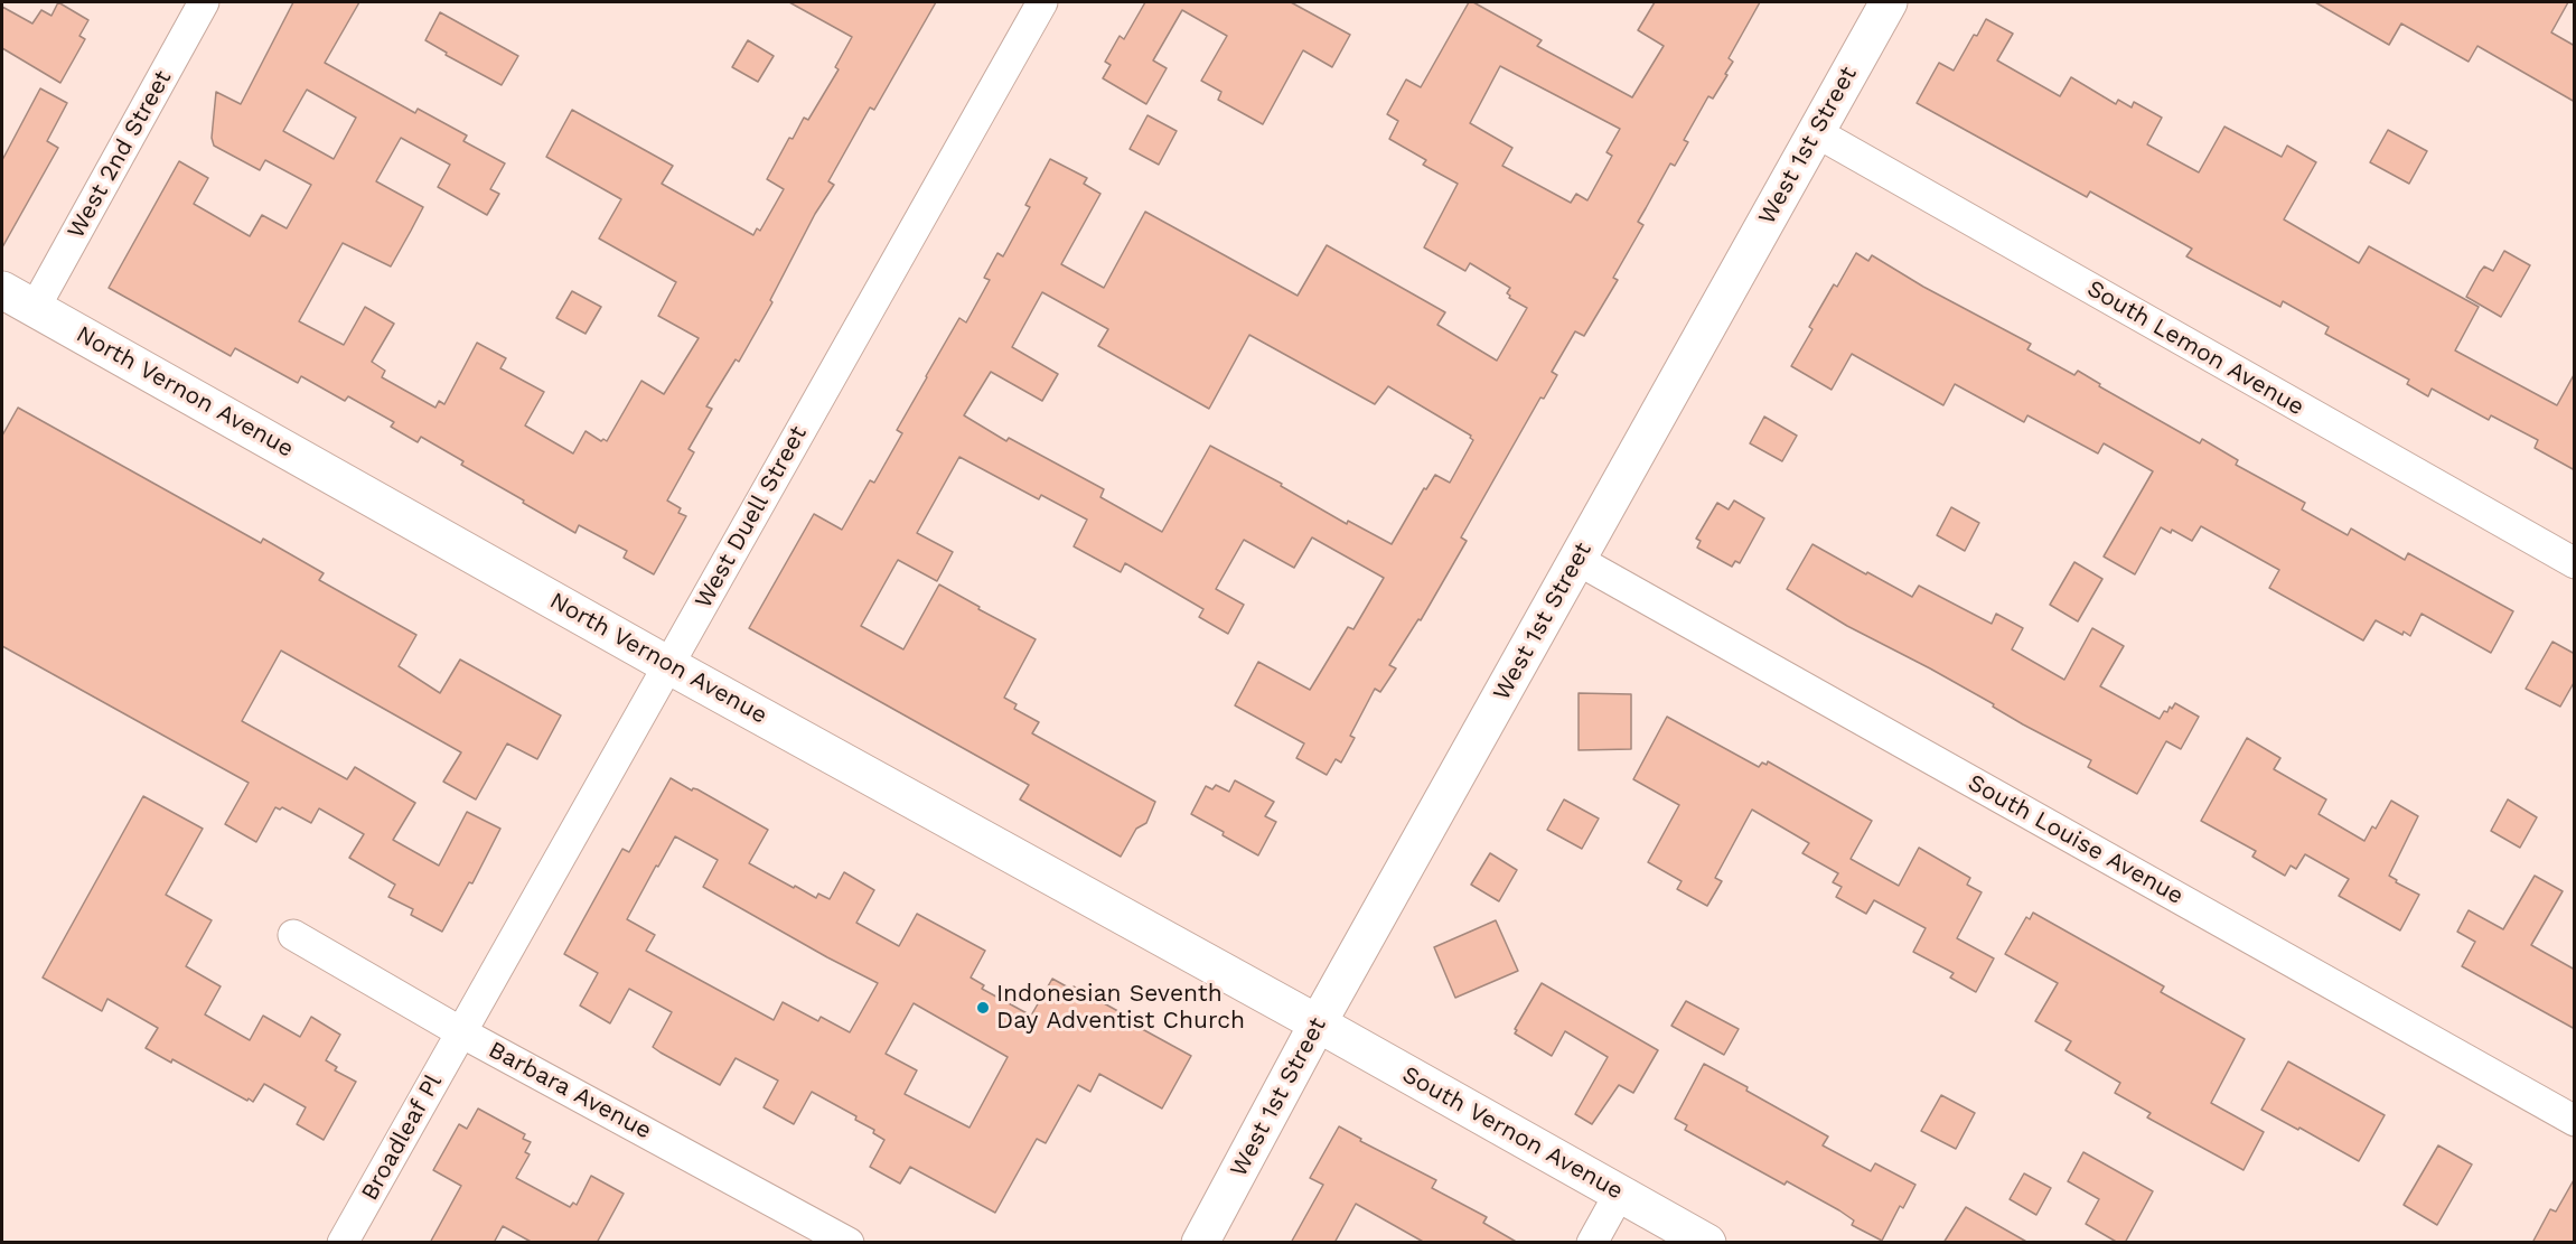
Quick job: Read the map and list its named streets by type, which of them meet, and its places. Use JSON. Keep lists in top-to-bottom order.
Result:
{
  "streets": {
    "street": [
      "West 1st Street",
      "West 2nd Street",
      "South Lemon Avenue",
      "North Vernon Avenue",
      "West Duell Street",
      "South Louise Avenue",
      "Barbara Avenue",
      "South Vernon Avenue",
      "Broadleaf Pl"
    ]
  },
  "crossings": [
    ["West 1st Street", "South Lemon Avenue"],
    ["West 1st Street", "North Vernon Avenue"],
    ["West 1st Street", "South Louise Avenue"],
    ["West 1st Street", "South Vernon Avenue"],
    ["West 2nd Street", "North Vernon Avenue"],
    ["North Vernon Avenue", "West Duell Street"],
    ["North Vernon Avenue", "South Vernon Avenue"],
    ["West Duell Street", "Barbara Avenue"],
    ["West Duell Street", "Broadleaf Pl"],
    ["Barbara Avenue", "Broadleaf Pl"]
  ],
  "places": ["Indonesian Seventh Day Adventist Church"]
}
